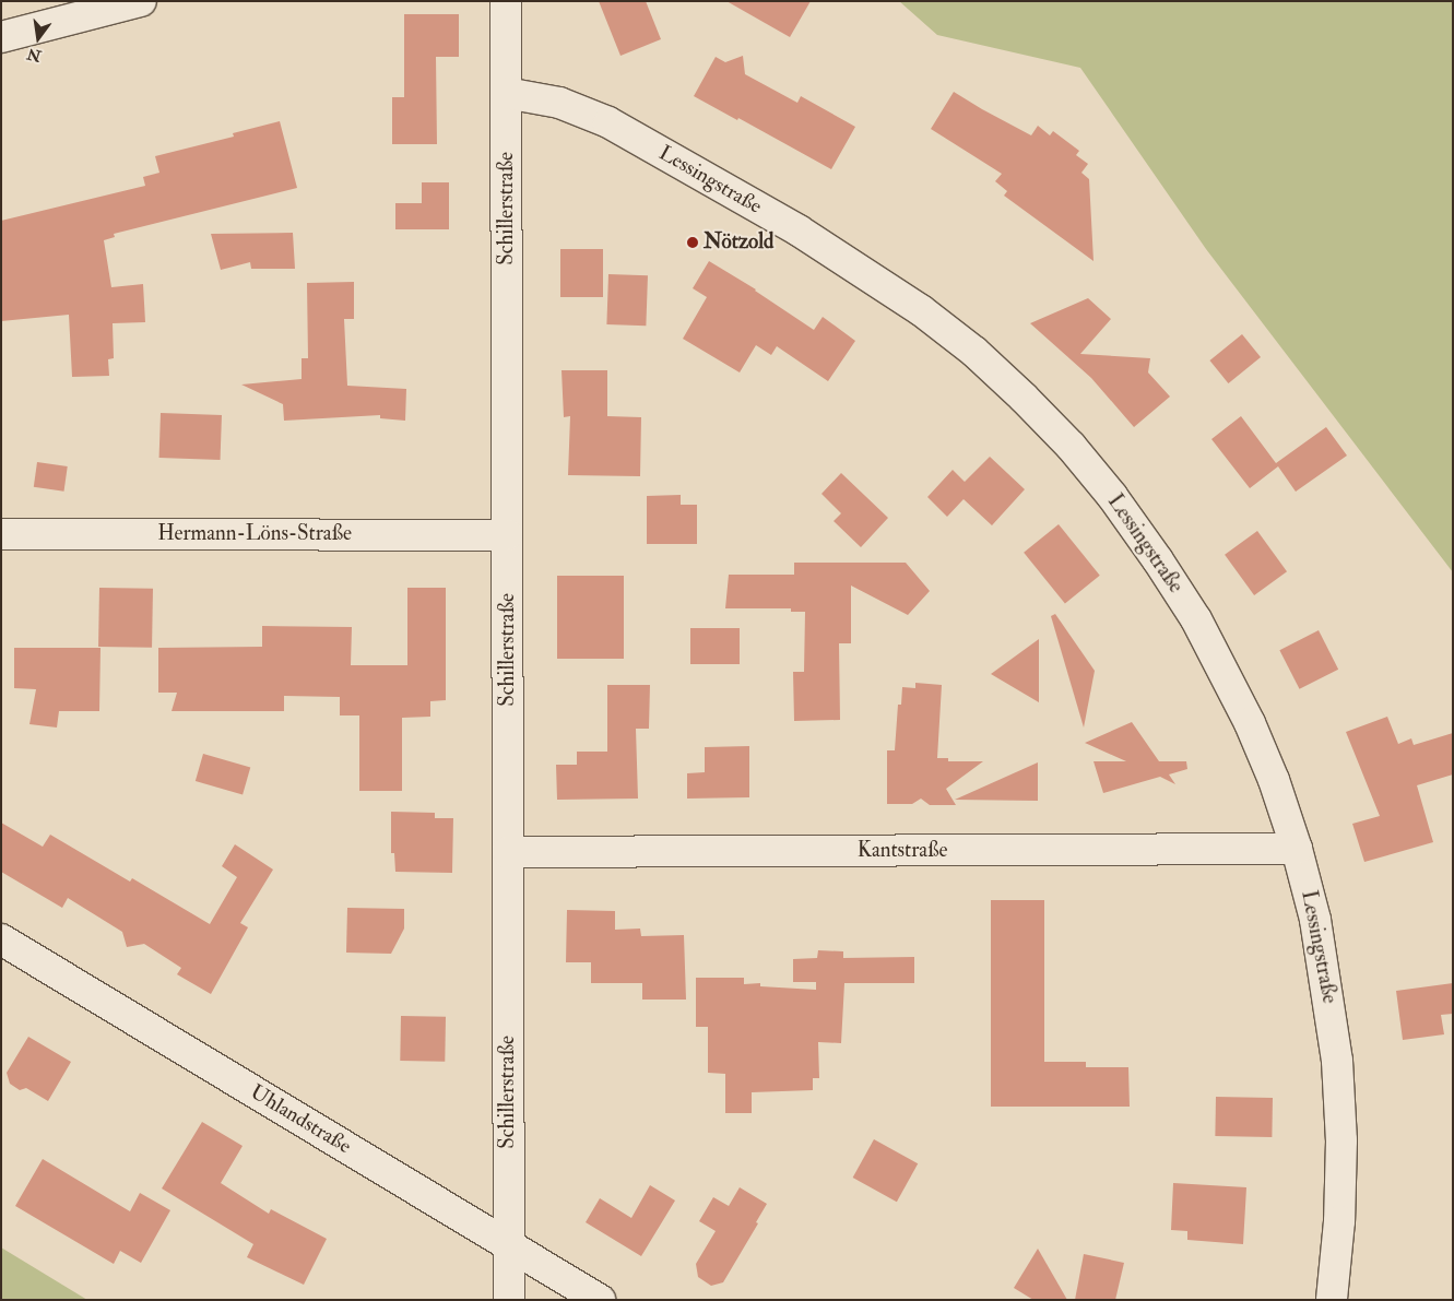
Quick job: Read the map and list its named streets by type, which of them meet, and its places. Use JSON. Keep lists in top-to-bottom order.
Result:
{
  "streets": {
    "street": [
      "Lessingstraße",
      "Schillerstraße",
      "Hermann-Löns-Straße",
      "Kantstraße",
      "Uhlandstraße"
    ]
  },
  "crossings": [
    ["Lessingstraße", "Schillerstraße"],
    ["Lessingstraße", "Kantstraße"],
    ["Schillerstraße", "Hermann-Löns-Straße"],
    ["Schillerstraße", "Kantstraße"],
    ["Schillerstraße", "Uhlandstraße"]
  ],
  "places": ["Nötzold"],
  "north": "bottom"
}
